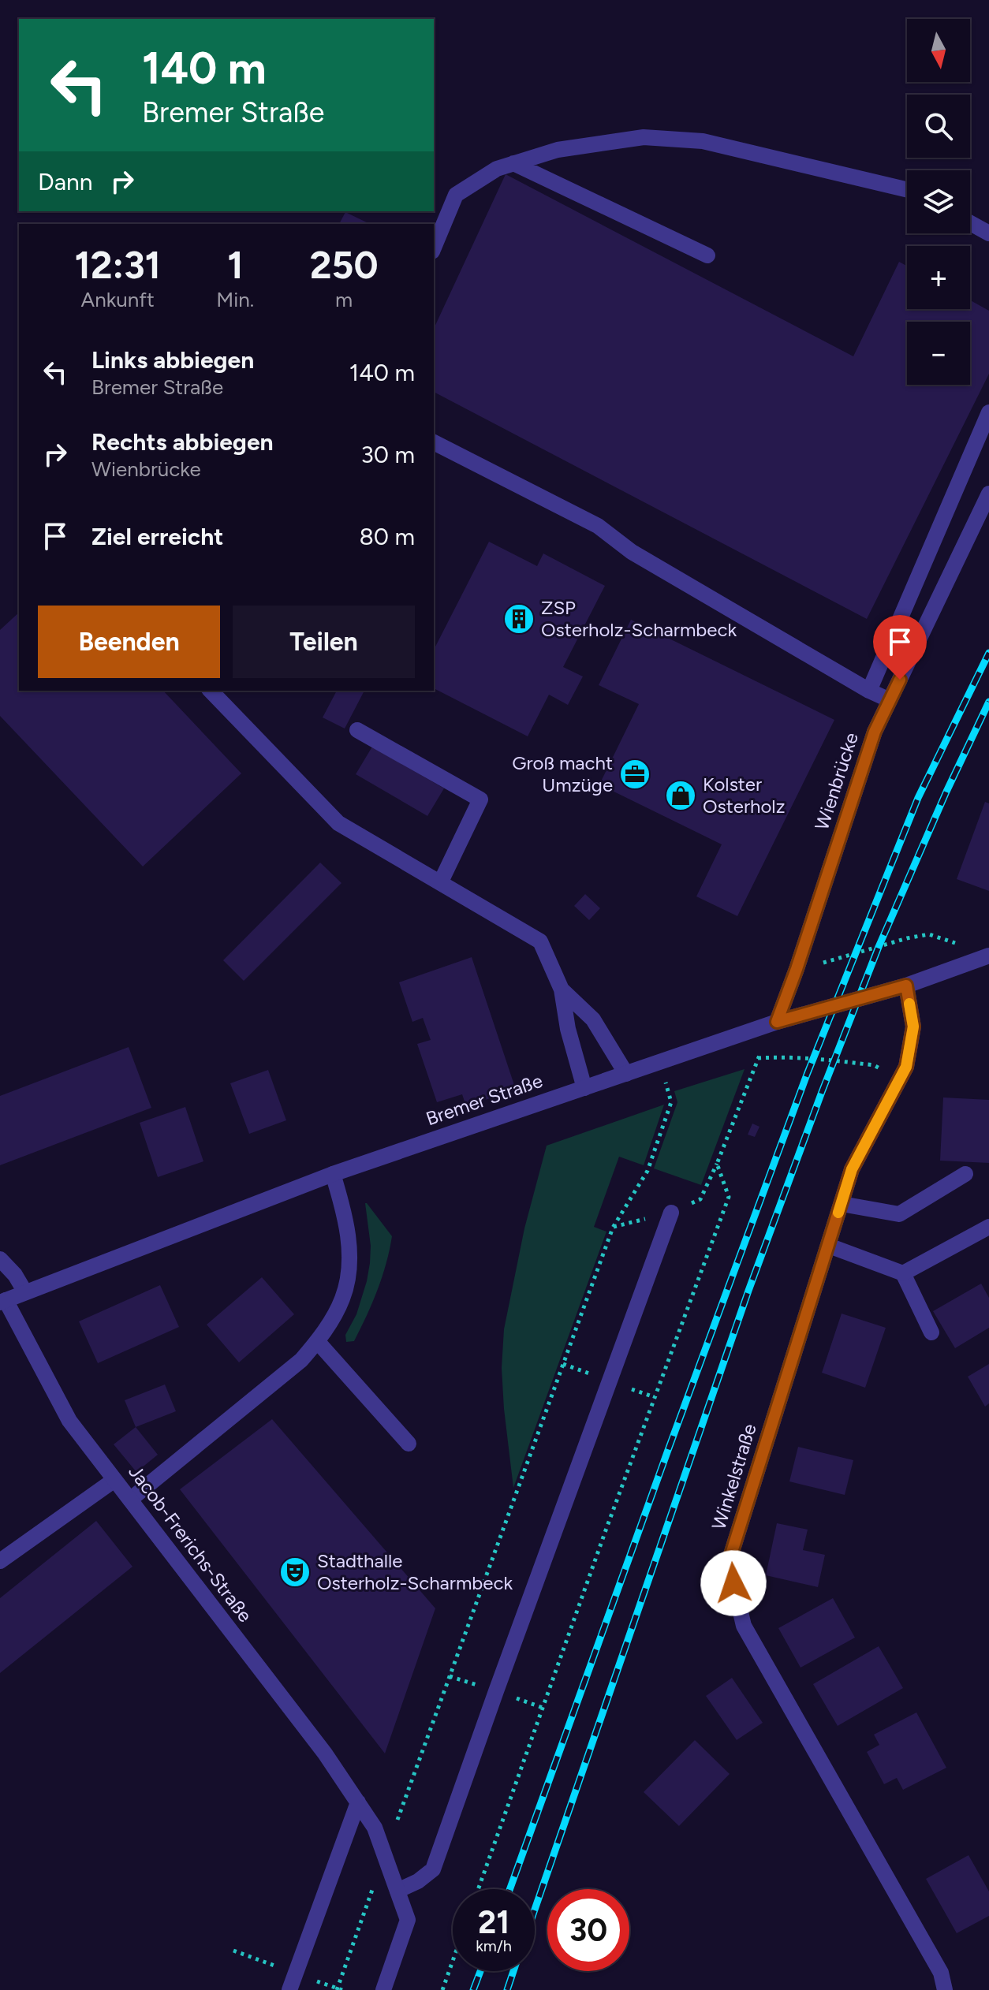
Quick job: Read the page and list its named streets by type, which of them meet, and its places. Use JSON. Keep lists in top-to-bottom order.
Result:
{
  "streets": {
    "street": [
      "Wienbrücke",
      "Bremer Straße",
      "Winkelstraße",
      "Jacob-Frerichs-Straße"
    ]
  },
  "crossings": [
    ["Wienbrücke", "Bremer Straße"],
    ["Bremer Straße", "Winkelstraße"],
    ["Bremer Straße", "Jacob-Frerichs-Straße"]
  ],
  "places": {
    "building": ["ZSP Osterholz-Scharmbeck"],
    "office": ["Groß macht Umzüge"],
    "shop": ["Kolster Osterholz"],
    "theatre": ["Stadthalle Osterholz-Scharmbeck"]
  },
  "north": "bottom",
  "page": {
    "map_buttons": ["+", "−"],
    "turn": ["140 m", "Bremer Straße"],
    "then": "Dann",
    "eta": [
      "12:31",
      "Ankunft",
      "1",
      "Min.",
      "250",
      "m"
    ],
    "list": [
      {
        "name": "Links abbiegen",
        "note": "Bremer Straße",
        "value": "140 m"
      },
      {
        "name": "Rechts abbiegen",
        "note": "Wienbrücke",
        "value": "30 m"
      },
      {
        "name": "Ziel erreicht",
        "value": "80 m"
      }
    ],
    "buttons": ["Beenden", "Teilen"],
    "speed": "21 km/h",
    "limit": "30"
  }
}
